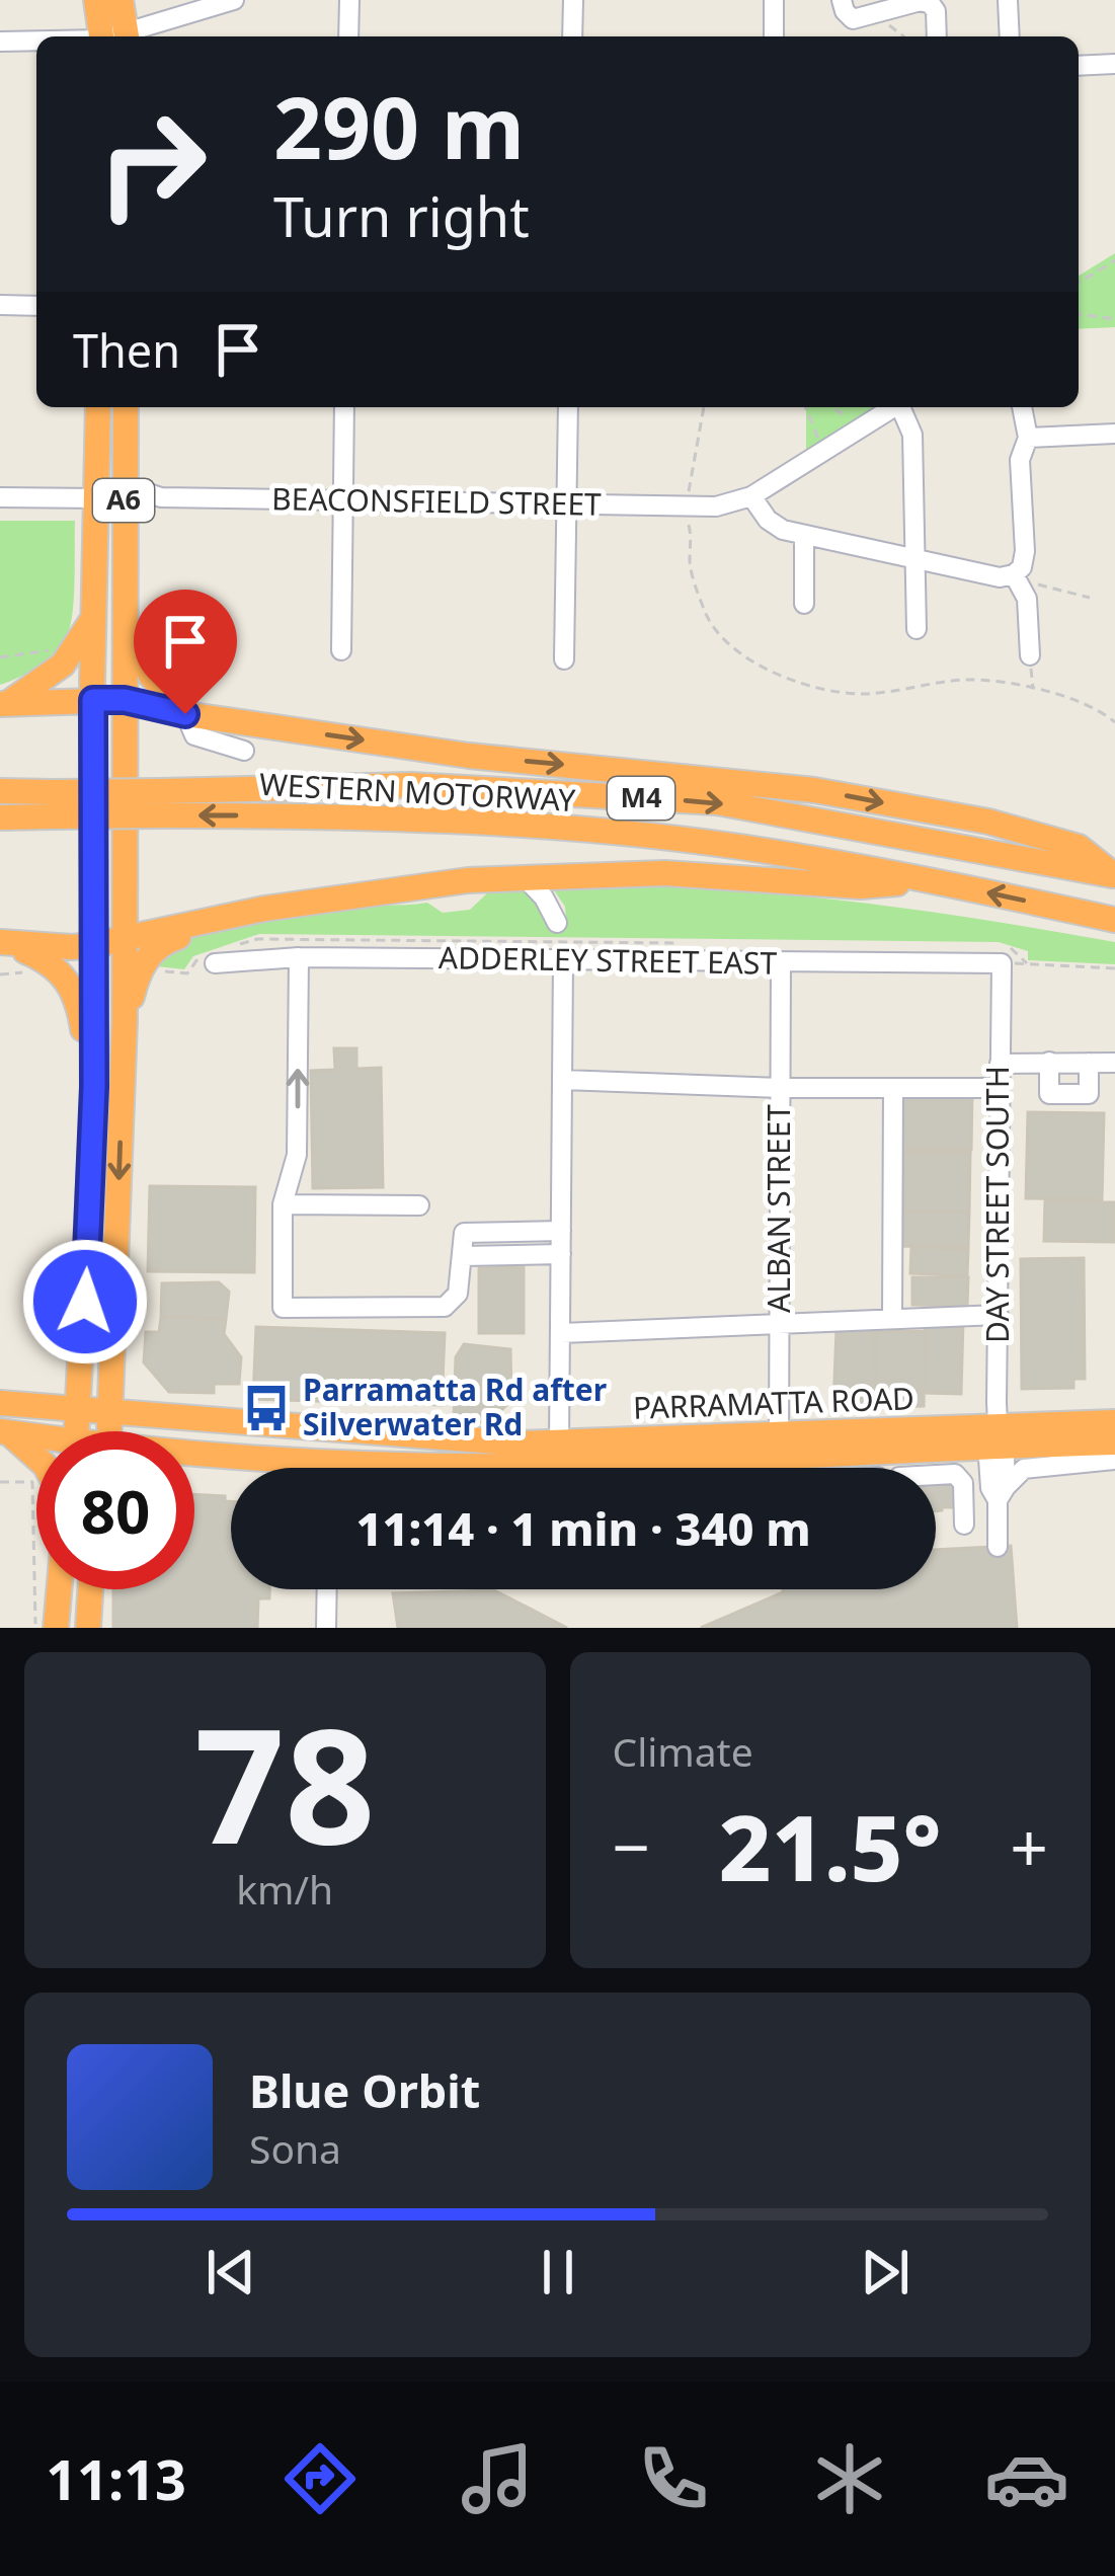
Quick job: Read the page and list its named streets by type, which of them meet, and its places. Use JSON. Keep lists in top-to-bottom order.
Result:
{
  "streets": {
    "highway": [
      "A6",
      "WESTERN MOTORWAY",
      "M4",
      "PARRAMATTA ROAD"
    ],
    "street": [
      "BEACONSFIELD STREET",
      "ADDERLEY STREET EAST",
      "DAY STREET SOUTH",
      "ALBAN STREET"
    ]
  },
  "crossings": [
    ["A6", "BEACONSFIELD STREET"],
    ["A6", "PARRAMATTA ROAD"],
    ["ADDERLEY STREET EAST", "DAY STREET SOUTH"],
    ["ADDERLEY STREET EAST", "ALBAN STREET"],
    ["DAY STREET SOUTH", "PARRAMATTA ROAD"],
    ["ALBAN STREET", "PARRAMATTA ROAD"]
  ],
  "places": {
    "bus stop": ["Parramatta Rd after Silverwater Rd"]
  },
  "page": {
    "turn": ["290 m", "Turn right"],
    "then": "Then",
    "limit": "80",
    "trip": "11:14 · 1 min · 340 m",
    "tile": [
      ["78", "km/h"],
      "Climate"
    ],
    "heat": ["−", "21.5°", "+"],
    "song": ["Blue Orbit", "Sona"],
    "tabs": "11:13"
  }
}
